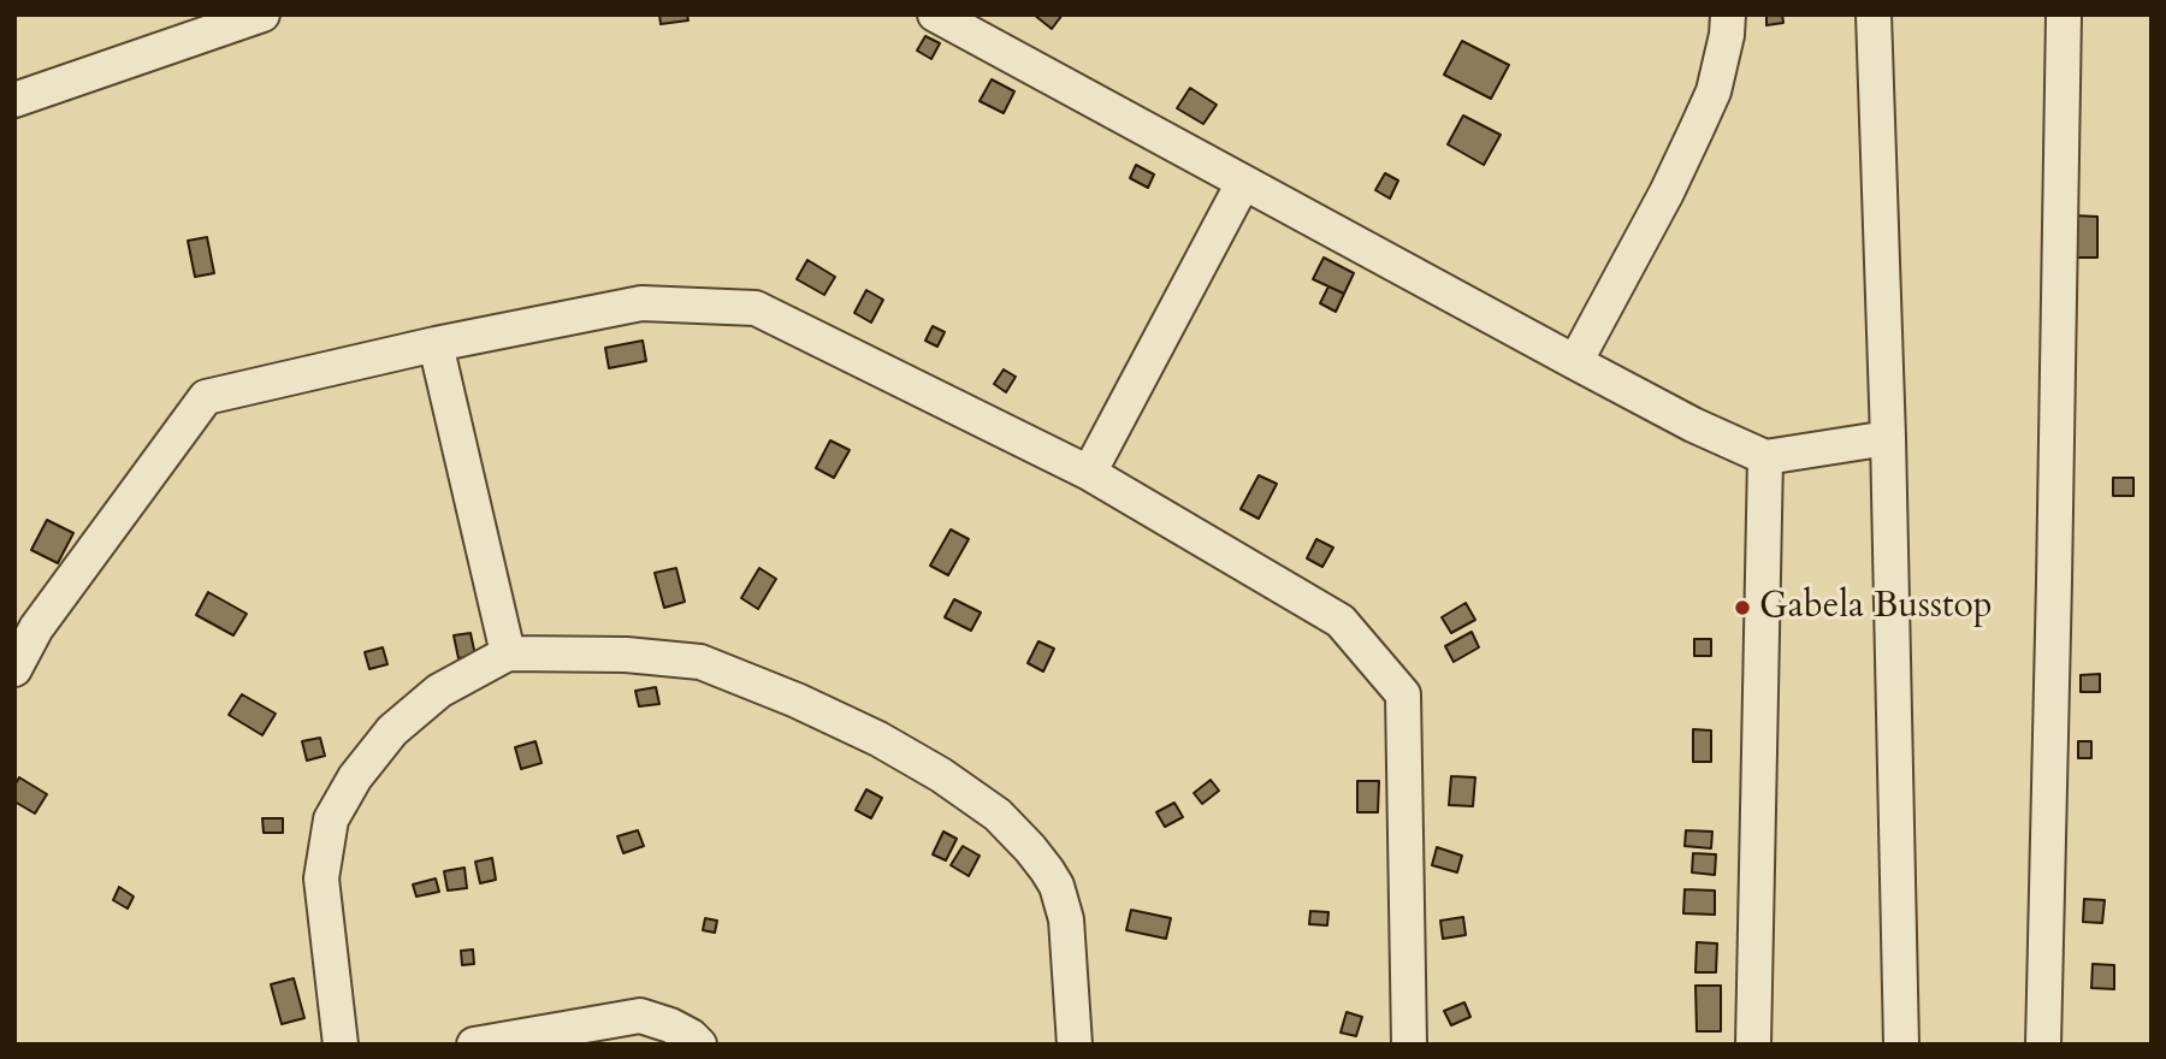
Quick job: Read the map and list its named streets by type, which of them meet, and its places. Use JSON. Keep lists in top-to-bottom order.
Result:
{
  "places": ["Gabela Busstop"]
}
